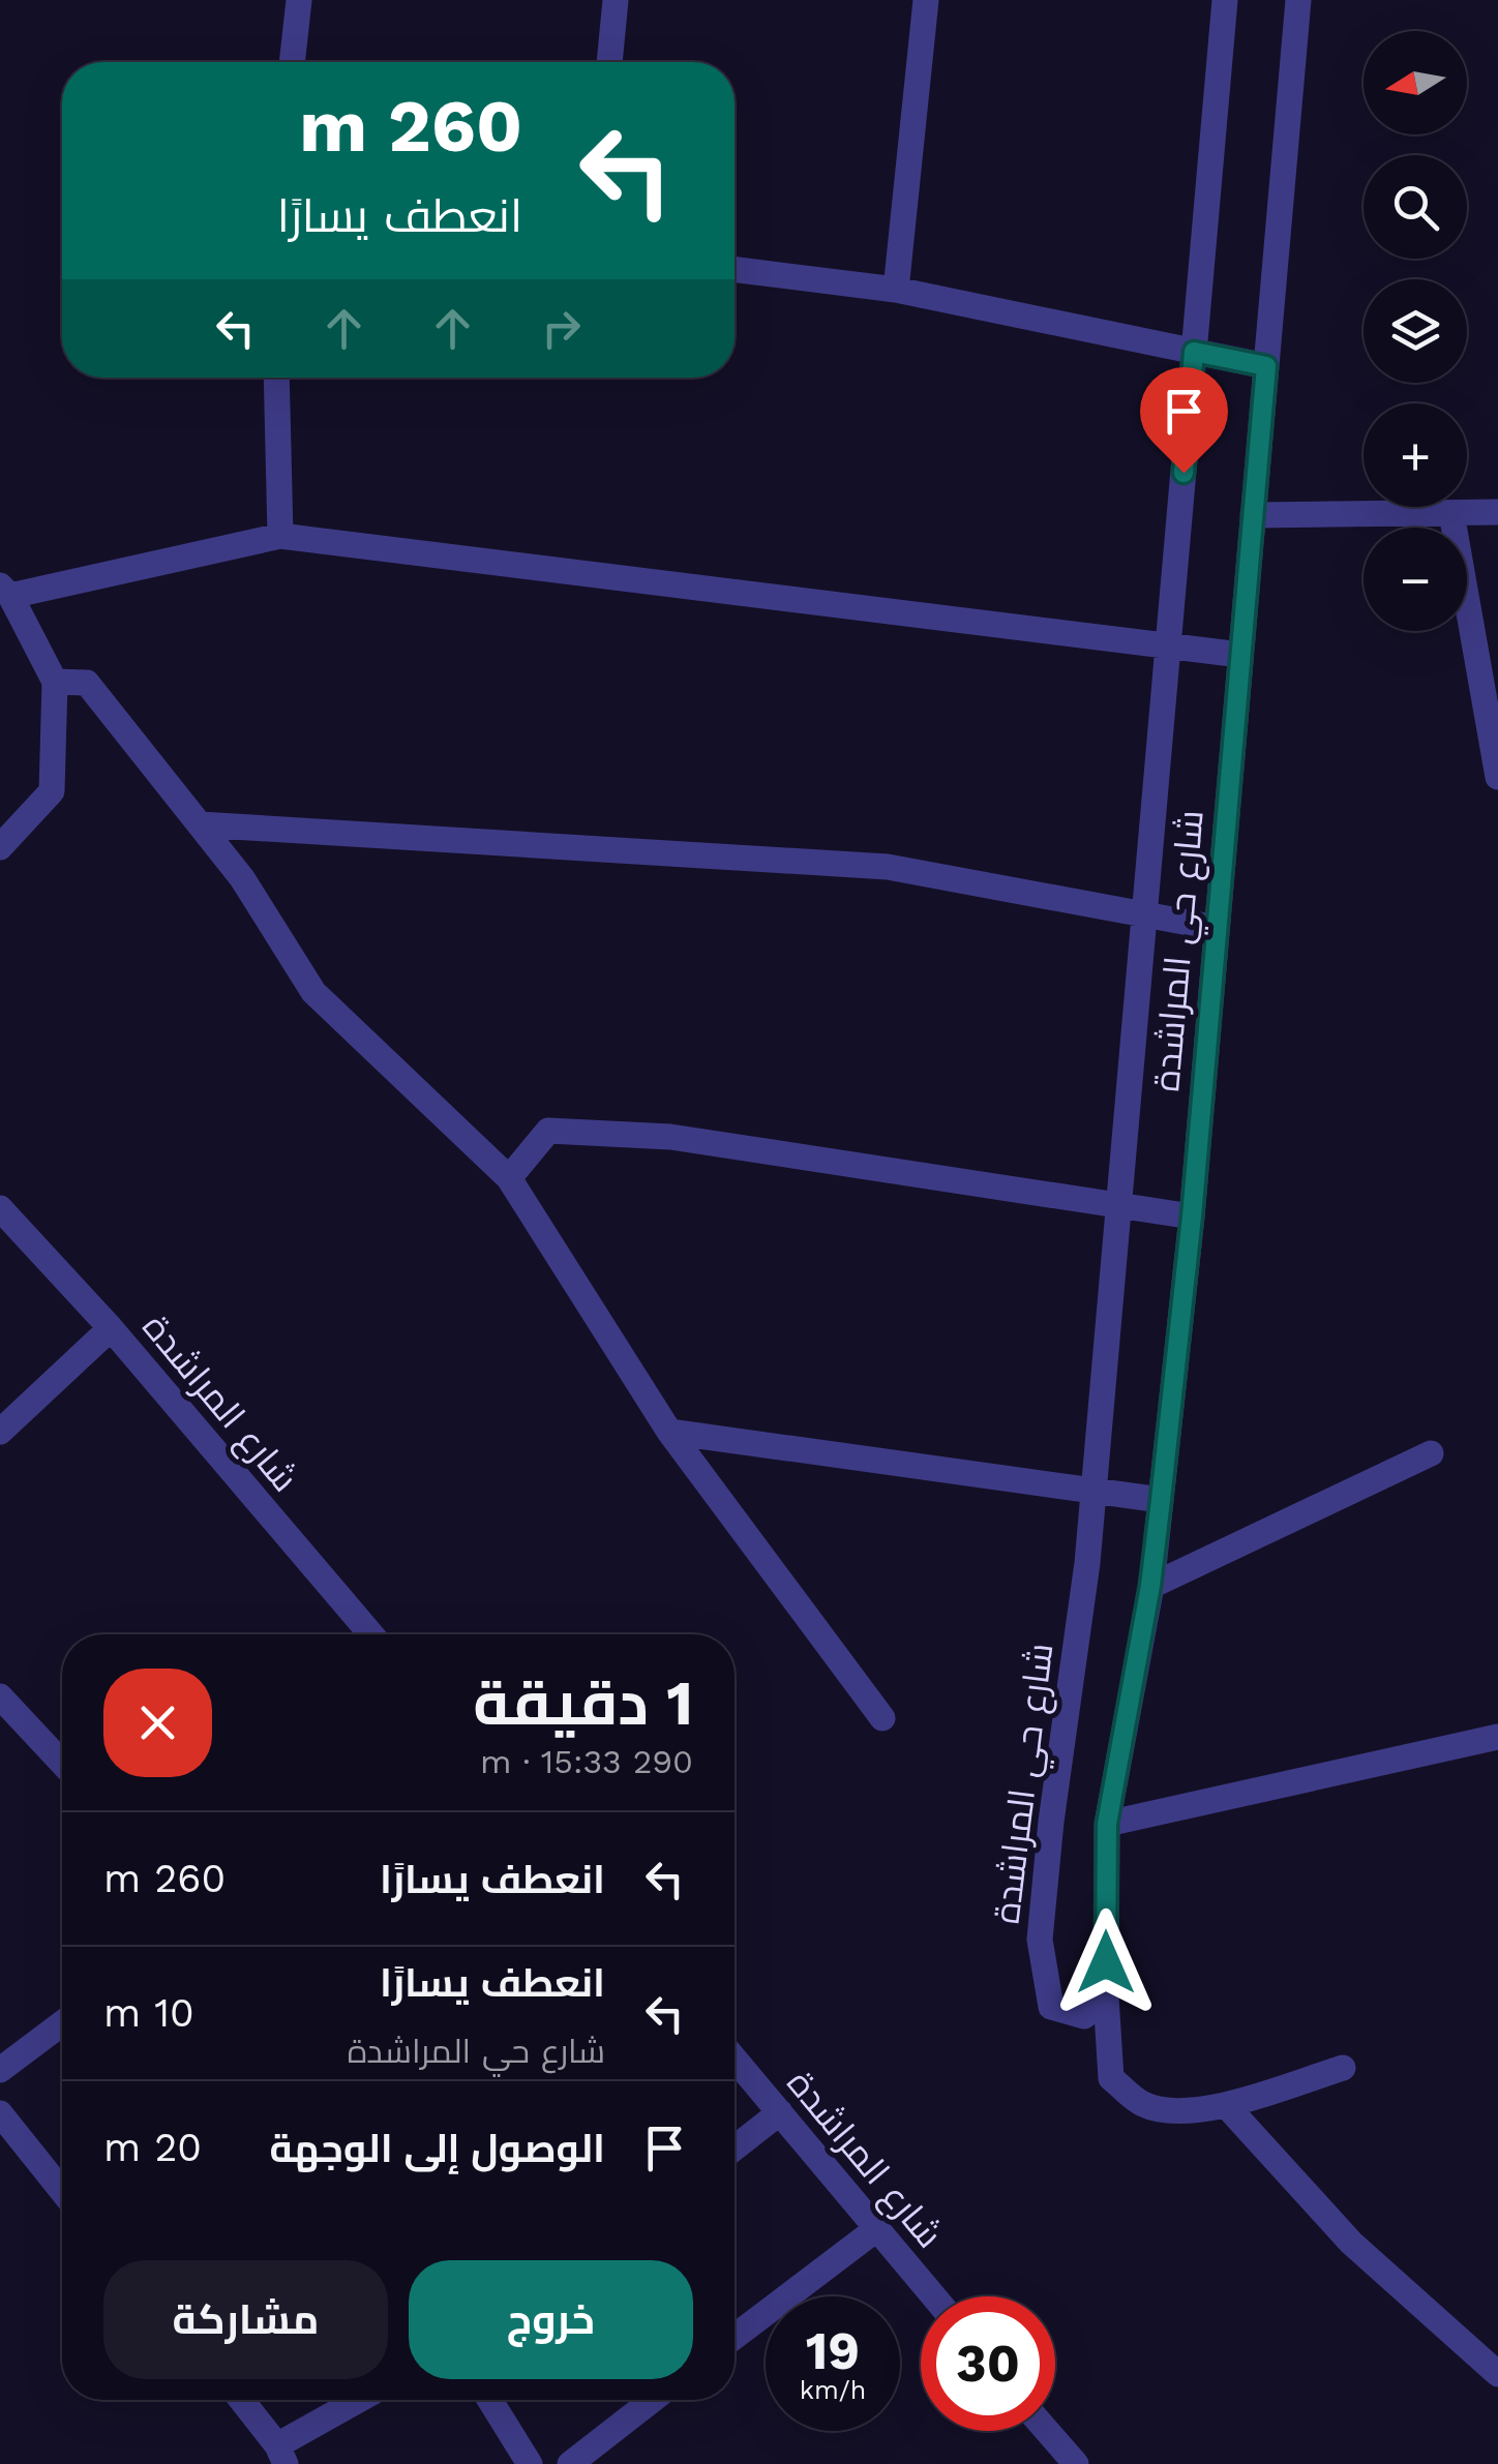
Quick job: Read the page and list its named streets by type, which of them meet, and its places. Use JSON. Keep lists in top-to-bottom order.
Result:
{
  "streets": {
    "street": ["شارع حي المراشدة", "شارع المراشدة"]
  },
  "north": "left",
  "page": {
    "map_buttons": ["+", "−"],
    "turn": ["260 m", "انعطف يسارًا"],
    "heading": ["1 دقيقة", "290 m · 15:33"],
    "list": [
      {
        "name": "انعطف يسارًا",
        "value": "260 m"
      },
      {
        "name": "انعطف يسارًا",
        "note": "شارع حي المراشدة",
        "value": "10 m"
      },
      {
        "name": "الوصول إلى الوجهة",
        "value": "20 m"
      }
    ],
    "buttons": ["خروج", "مشاركة"],
    "speed": "19 km/h",
    "limit": "30"
  }
}
